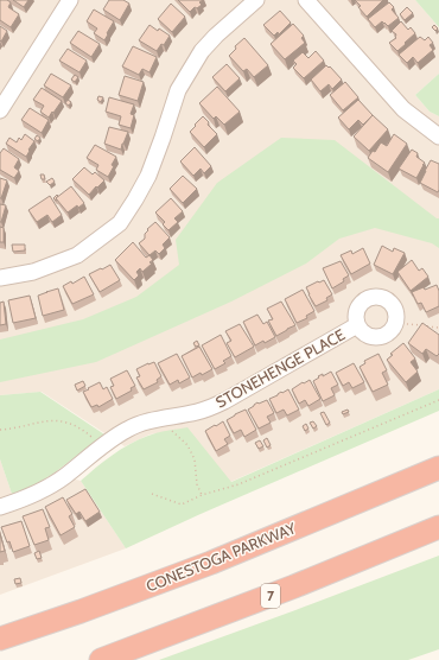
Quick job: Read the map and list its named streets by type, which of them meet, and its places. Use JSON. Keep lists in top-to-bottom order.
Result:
{
  "streets": {
    "highway": ["CONESTOGA PARKWAY", "7"],
    "street": ["STONEHENGE PLACE"]
  }
}
